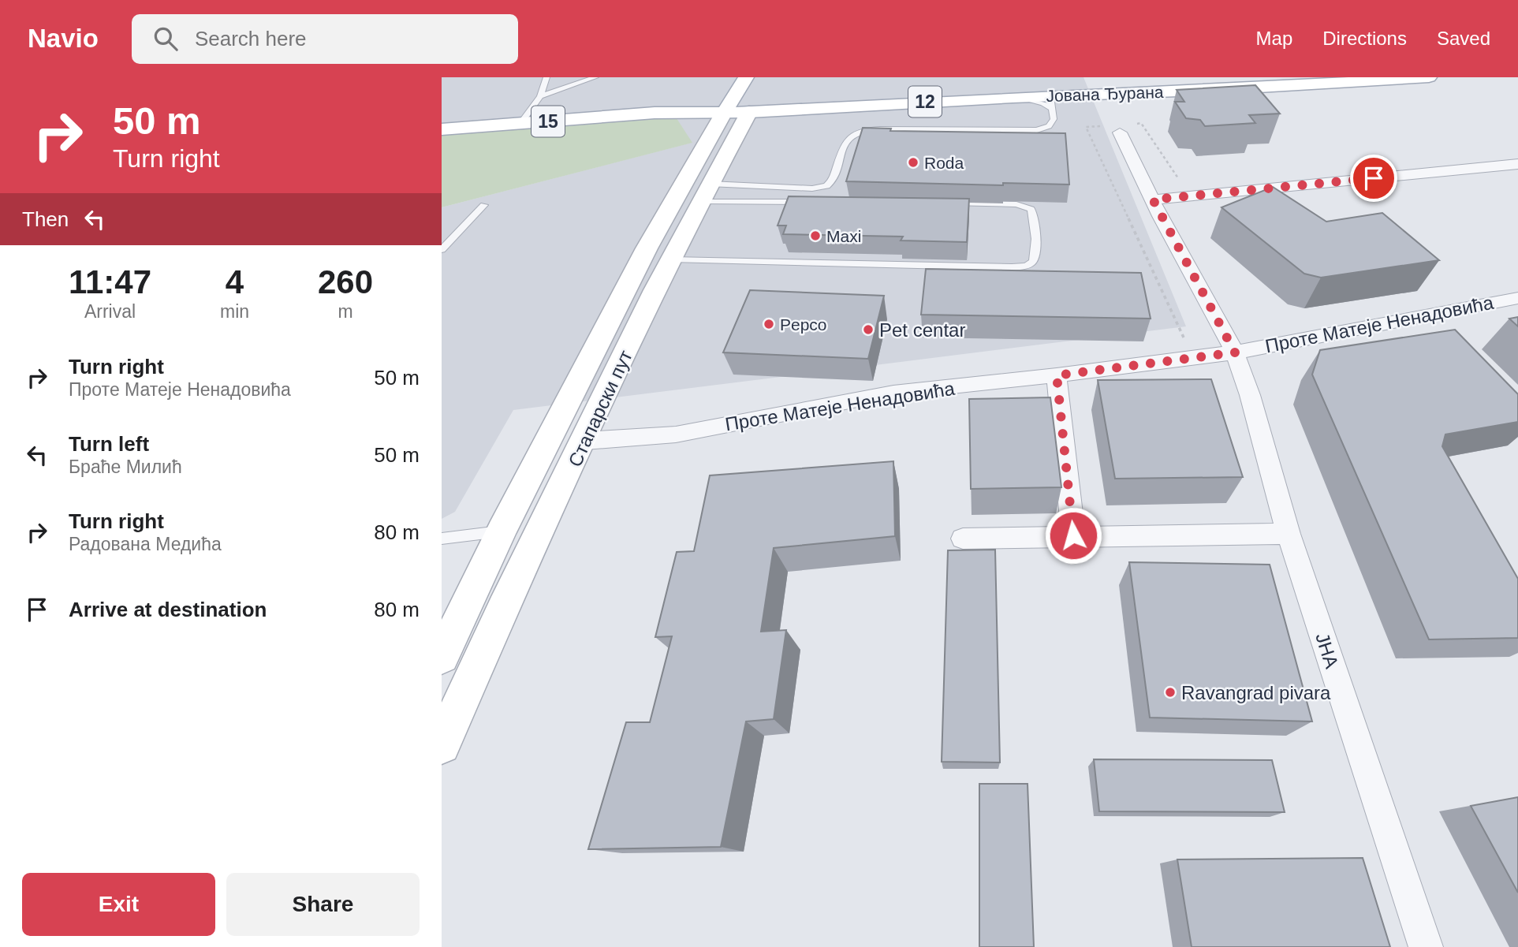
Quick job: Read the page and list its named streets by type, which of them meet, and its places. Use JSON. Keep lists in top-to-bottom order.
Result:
{
  "streets": {
    "main road": [
      "Јована Ђурана",
      "12",
      "15",
      "Стапарски пут"
    ],
    "street": ["Проте Матеје Ненадовића", "ЈНА"]
  },
  "crossings": [
    ["Јована Ђурана", "Стапарски пут"],
    ["Проте Матеје Ненадовића", "Стапарски пут"],
    ["Проте Матеје Ненадовића", "ЈНА"]
  ],
  "places": [
    "Roda",
    "Maxi",
    "Pepco",
    "Pet centar",
    "Ravangrad pivara"
  ],
  "page": {
    "header": "Navio",
    "search": "Search here",
    "nav": ["Map", "Directions", "Saved"],
    "turn": ["50 m", "Turn right"],
    "then": "Then",
    "eta": [
      "11:47",
      "Arrival",
      "4",
      "min",
      "260",
      "m"
    ],
    "list": [
      {
        "name": "Turn right",
        "note": "Проте Матеје Ненадовића",
        "value": "50 m"
      },
      {
        "name": "Turn left",
        "note": "Браће Милић",
        "value": "50 m"
      },
      {
        "name": "Turn right",
        "note": "Радована Медића",
        "value": "80 m"
      },
      {
        "name": "Arrive at destination",
        "value": "80 m"
      }
    ],
    "buttons": ["Exit", "Share"]
  }
}
